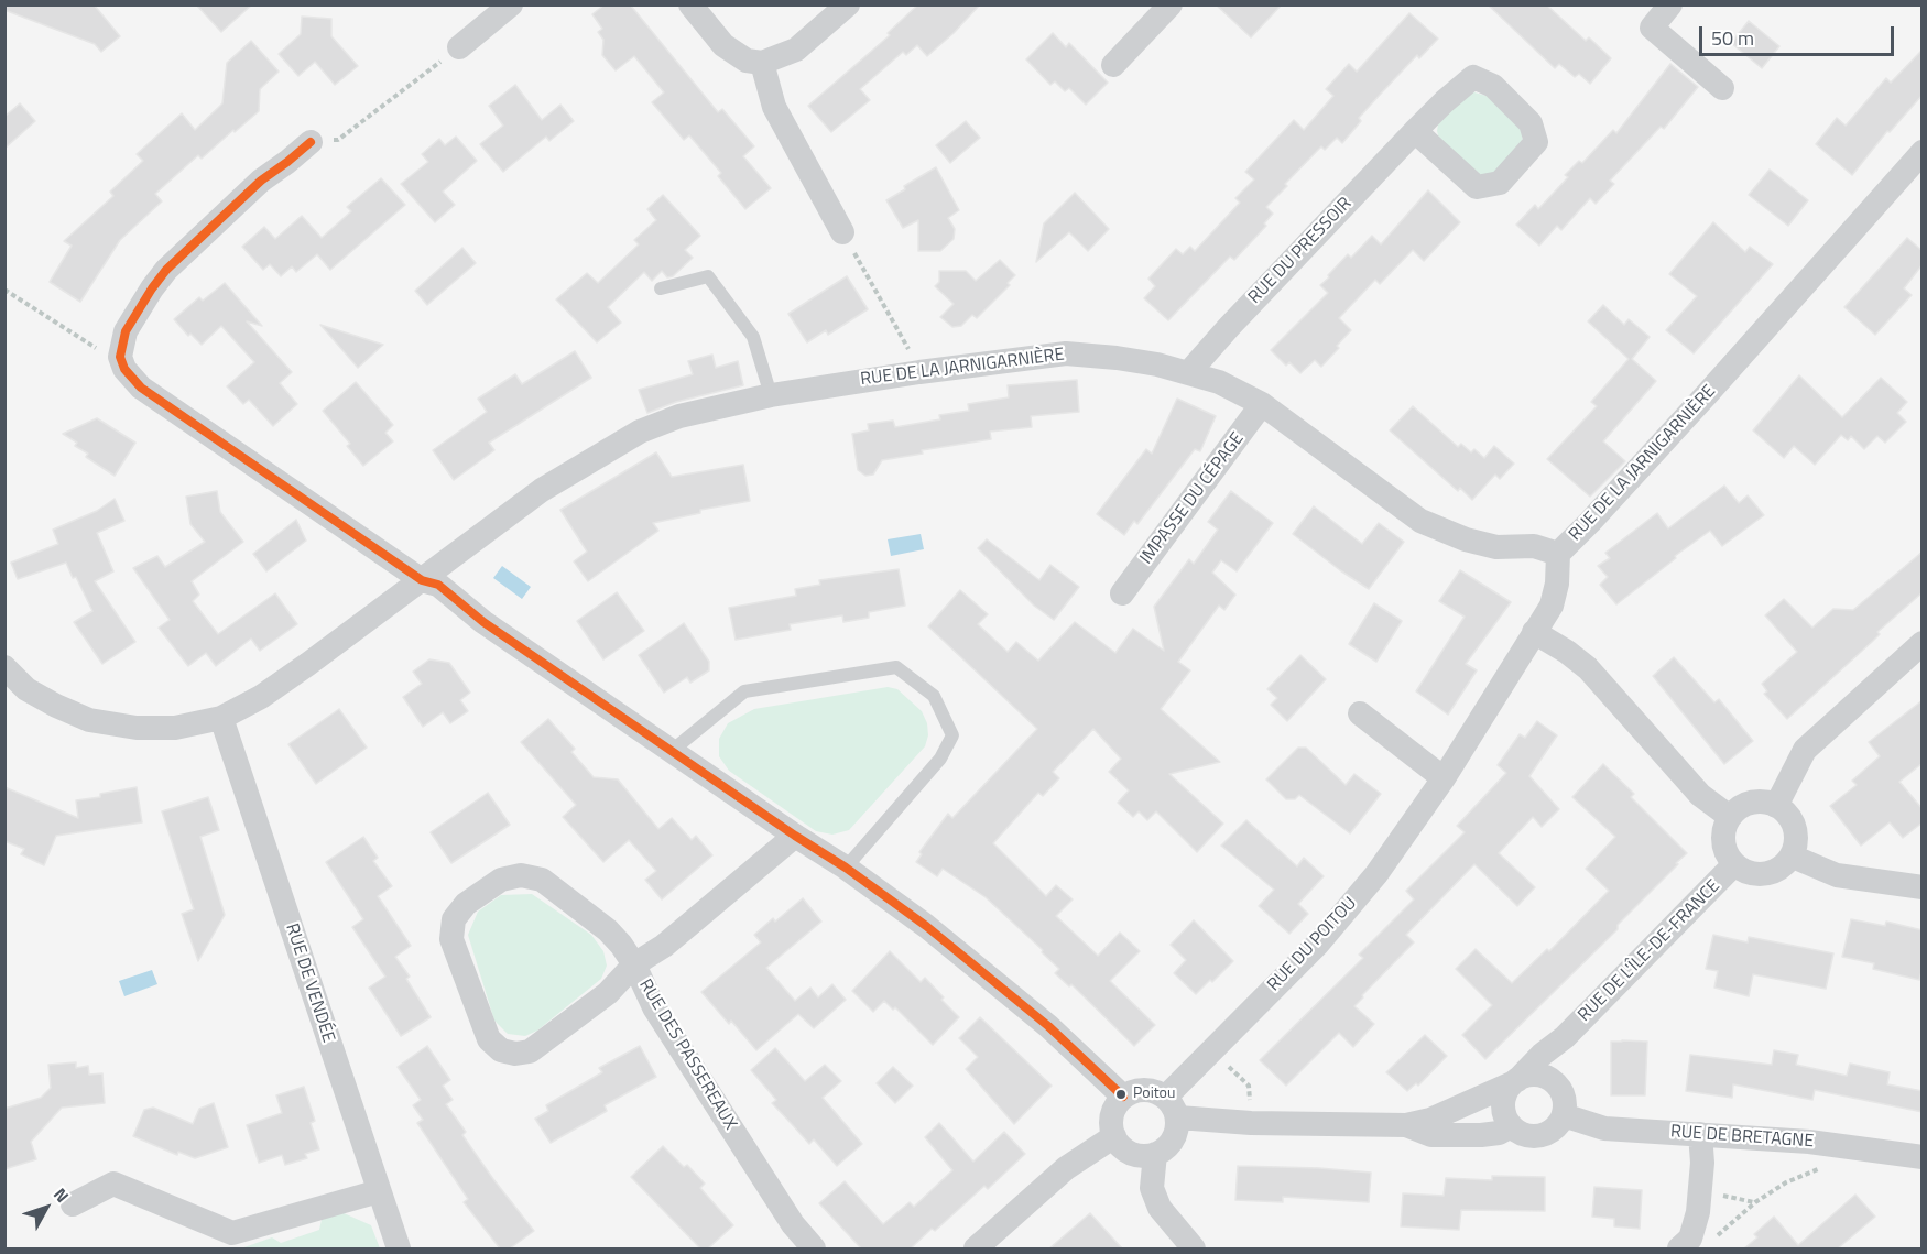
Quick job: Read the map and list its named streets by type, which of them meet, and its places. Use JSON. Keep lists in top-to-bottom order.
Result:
{
  "streets": {
    "street": [
      "RUE DU PRESSOIR",
      "RUE DE LA JARNIGARNIÈRE",
      "IMPASSE DU CÉPAGE",
      "RUE DU POITOU",
      "RUE DE L'ÎLE-DE-FRANCE",
      "RUE DE VENDÉE",
      "RUE DES PASSEREAUX",
      "RUE DE BRETAGNE"
    ]
  },
  "crossings": [
    ["RUE DU PRESSOIR", "RUE DE LA JARNIGARNIÈRE"],
    ["RUE DE LA JARNIGARNIÈRE", "IMPASSE DU CÉPAGE"],
    ["RUE DE LA JARNIGARNIÈRE", "RUE DU POITOU"],
    ["RUE DE LA JARNIGARNIÈRE", "RUE DE VENDÉE"],
    ["RUE DE L'ÎLE-DE-FRANCE", "RUE DE BRETAGNE"]
  ],
  "places": ["Poitou"],
  "scale_bar": "50 m",
  "north": "top right"
}
